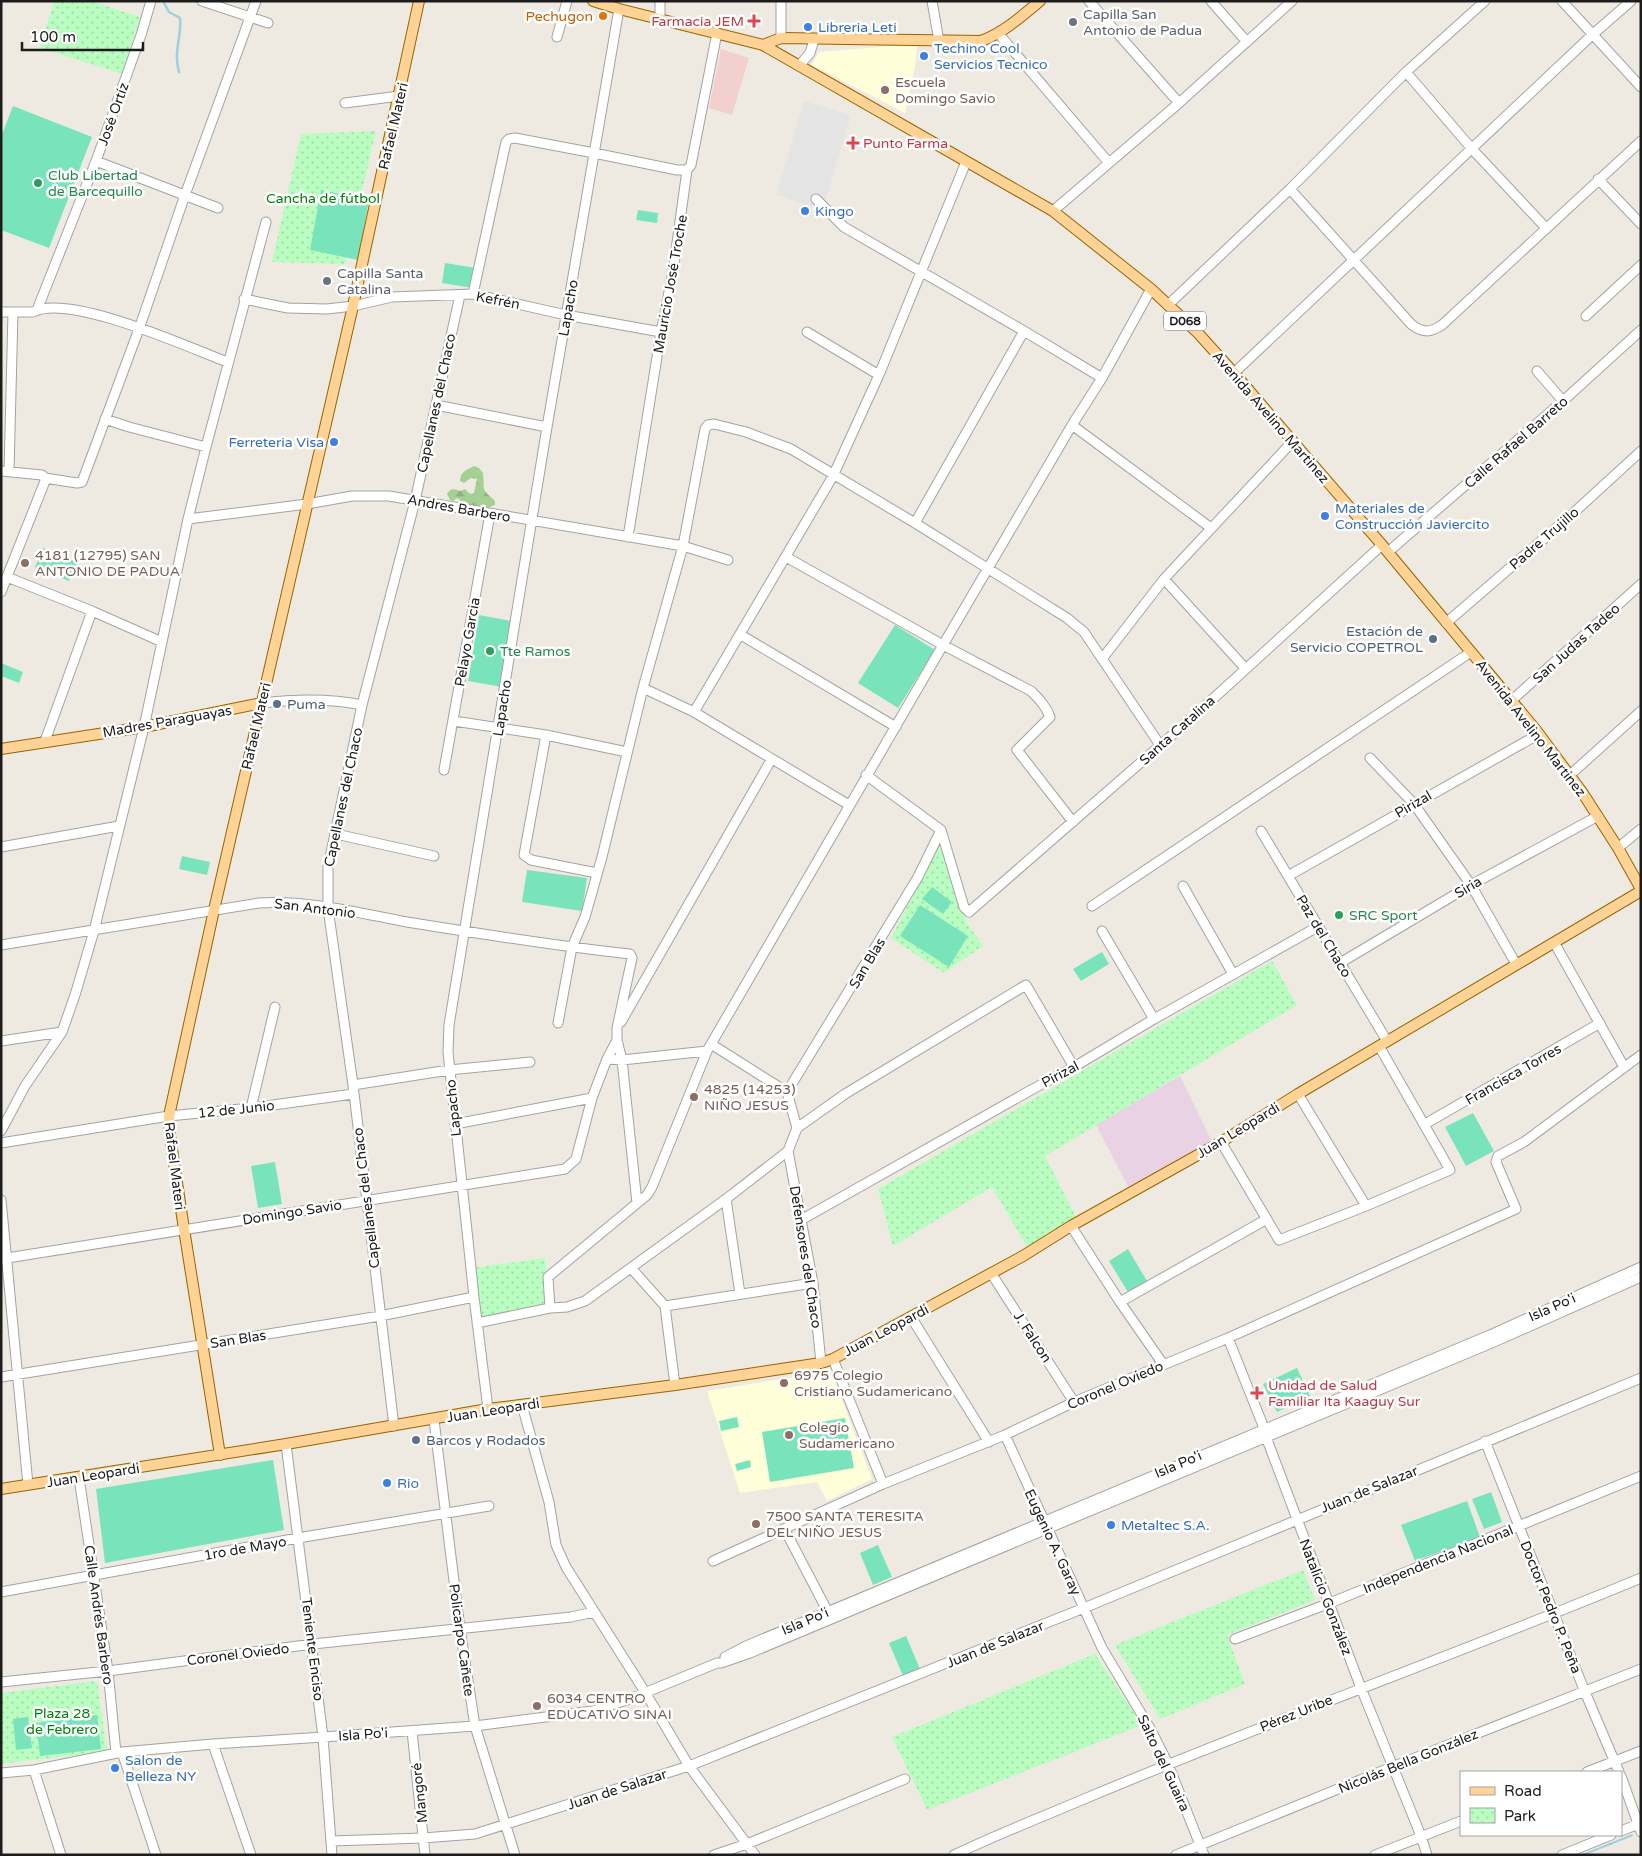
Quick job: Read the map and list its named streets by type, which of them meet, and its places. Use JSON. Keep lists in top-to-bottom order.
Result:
{
  "streets": {
    "main road": [
      "Rafael Materi",
      "D068",
      "Avenida Avelino Martinez",
      "Madres Paraguayas",
      "Juan Leopardi"
    ],
    "street": [
      "José Ortíz",
      "Mauricio José Troche",
      "Kefrén",
      "Lapacho",
      "Capellanes del Chaco",
      "Calle Rafael Barreto",
      "Andres Barbero",
      "Padre Trujillo",
      "Pelayo Garcia",
      "San Judas Tadeo",
      "Santa Catalina",
      "Pirizal",
      "Siria",
      "San Antonio",
      "Paz del Chaco",
      "San Blas",
      "Francisca Torres",
      "12 de Junio",
      "Domingo Savio",
      "Defensores del Chaco",
      "Isla Po'i",
      "J. Falcon",
      "Coronel Oviedo",
      "Juan de Salazar",
      "Eugenio A. Garay",
      "1ro de Mayo",
      "Independencia Nacional",
      "Natalicio González",
      "Doctor Pedro P. Peña",
      "Calle Andrés Barbero",
      "Policarpo Cañete",
      "Teniente Enciso",
      "Pérez Uribe",
      "Nicolás Bella González",
      "Salto del Guaira",
      "Mangoré"
    ]
  },
  "crossings": [
    ["Rafael Materi", "Kefrén"],
    ["Rafael Materi", "Andres Barbero"],
    ["Rafael Materi", "Madres Paraguayas"],
    ["Rafael Materi", "San Antonio"],
    ["Rafael Materi", "San Blas"],
    ["Rafael Materi", "12 de Junio"],
    ["Rafael Materi", "Juan Leopardi"],
    ["Rafael Materi", "Domingo Savio"],
    ["Mauricio José Troche", "Kefrén"],
    ["Mauricio José Troche", "Avenida Avelino Martinez"],
    ["Mauricio José Troche", "Andres Barbero"],
    ["Kefrén", "Lapacho"],
    ["Kefrén", "Capellanes del Chaco"],
    ["Lapacho", "Avenida Avelino Martinez"],
    ["Lapacho", "Andres Barbero"],
    ["Lapacho", "San Antonio"],
    ["Lapacho", "San Blas"],
    ["Lapacho", "12 de Junio"],
    ["Lapacho", "Juan Leopardi"],
    ["Lapacho", "Domingo Savio"],
    ["Capellanes del Chaco", "Andres Barbero"],
    ["Capellanes del Chaco", "Madres Paraguayas"],
    ["Capellanes del Chaco", "San Antonio"],
    ["Capellanes del Chaco", "San Blas"],
    ["Capellanes del Chaco", "12 de Junio"],
    ["Capellanes del Chaco", "Juan Leopardi"],
    ["Capellanes del Chaco", "Domingo Savio"],
    ["Avenida Avelino Martinez", "Calle Rafael Barreto"],
    ["Avenida Avelino Martinez", "Padre Trujillo"],
    ["Avenida Avelino Martinez", "San Judas Tadeo"],
    ["Avenida Avelino Martinez", "Santa Catalina"],
    ["Avenida Avelino Martinez", "Pirizal"],
    ["Avenida Avelino Martinez", "Siria"],
    ["Avenida Avelino Martinez", "Juan Leopardi"],
    ["Calle Rafael Barreto", "Santa Catalina"],
    ["Andres Barbero", "Pelayo Garcia"],
    ["Santa Catalina", "San Blas"],
    ["Pirizal", "Paz del Chaco"],
    ["Pirizal", "Defensores del Chaco"],
    ["Siria", "Paz del Chaco"],
    ["Paz del Chaco", "Francisca Torres"],
    ["Paz del Chaco", "Juan Leopardi"],
    ["Juan Leopardi", "Defensores del Chaco"],
    ["Juan Leopardi", "J. Falcon"],
    ["Juan Leopardi", "Calle Andrés Barbero"],
    ["Juan Leopardi", "Policarpo Cañete"],
    ["Juan Leopardi", "Teniente Enciso"],
    ["Isla Po'i", "Eugenio A. Garay"],
    ["Isla Po'i", "Natalicio González"],
    ["Isla Po'i", "Calle Andrés Barbero"],
    ["Isla Po'i", "Policarpo Cañete"],
    ["Isla Po'i", "Teniente Enciso"],
    ["Isla Po'i", "Mangoré"],
    ["J. Falcon", "Coronel Oviedo"],
    ["Coronel Oviedo", "Eugenio A. Garay"],
    ["Coronel Oviedo", "Natalicio González"],
    ["Coronel Oviedo", "Calle Andrés Barbero"],
    ["Coronel Oviedo", "Policarpo Cañete"],
    ["Coronel Oviedo", "Teniente Enciso"],
    ["Juan de Salazar", "Eugenio A. Garay"],
    ["Juan de Salazar", "Natalicio González"],
    ["Juan de Salazar", "Doctor Pedro P. Peña"],
    ["Juan de Salazar", "Policarpo Cañete"],
    ["Juan de Salazar", "Teniente Enciso"],
    ["Juan de Salazar", "Mangoré"],
    ["Eugenio A. Garay", "Salto del Guaira"],
    ["1ro de Mayo", "Calle Andrés Barbero"],
    ["1ro de Mayo", "Policarpo Cañete"],
    ["1ro de Mayo", "Teniente Enciso"],
    ["Independencia Nacional", "Natalicio González"],
    ["Independencia Nacional", "Doctor Pedro P. Peña"],
    ["Natalicio González", "Pérez Uribe"],
    ["Natalicio González", "Nicolás Bella González"],
    ["Doctor Pedro P. Peña", "Pérez Uribe"],
    ["Doctor Pedro P. Peña", "Nicolás Bella González"],
    ["Pérez Uribe", "Salto del Guaira"],
    ["Nicolás Bella González", "Salto del Guaira"]
  ],
  "parks": ["Cancha de fútbol", "Plaza 28 de Febrero"],
  "places": {
    "other": [
      "Pechugon",
      "Capilla San Antonio de Padua",
      "Libreria Leti",
      "Techino Cool Servicios Tecnico",
      "Escuela Domingo Savio",
      "Club Libertad de Barcequillo",
      "Kingo",
      "Capilla Santa Catalina",
      "Ferreteria Visa",
      "Materiales de Construcción Javiercito",
      "4181 (12795) SAN ANTONIO DE PADUA",
      "Estación de Servicio COPETROL",
      "Tte Ramos",
      "Puma",
      "SRC Sport",
      "4825 (14253) NIÑO JESUS",
      "6975 Colegio Cristiano Sudamericano",
      "Colegio Sudamericano",
      "Barcos y Rodados",
      "Rio",
      "7500 SANTA TERESITA DEL NIÑO JESUS",
      "Metaltec S.A.",
      "6034 CENTRO EDUCATIVO SINAI",
      "Salon de Belleza NY"
    ],
    "health": ["Farmacia JEM", "Punto Farma", "Unidad de Salud Familiar Ita Kaaguy Sur"]
  },
  "legend": ["Road", "Park"],
  "scale_bar": "100 m"
}
